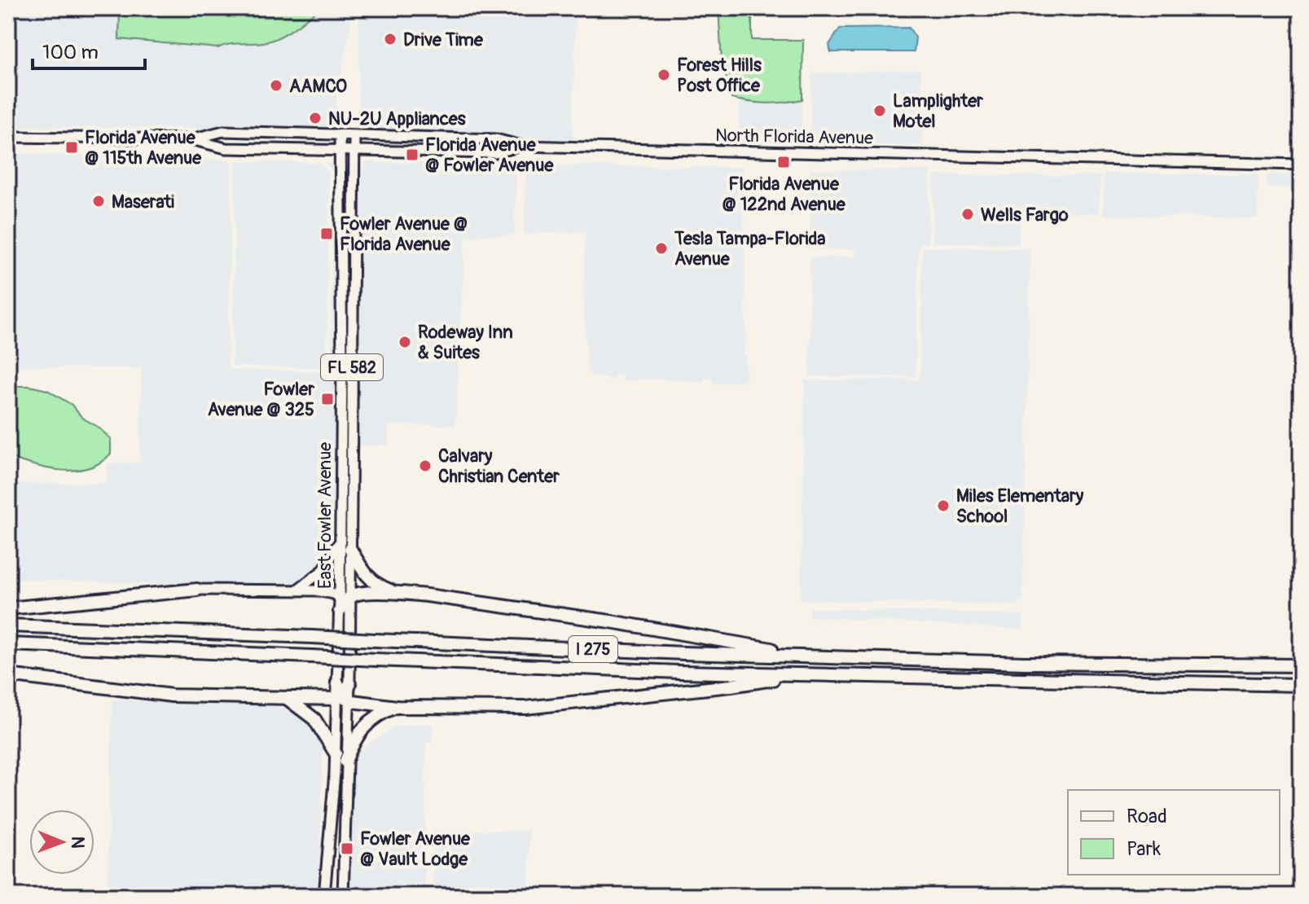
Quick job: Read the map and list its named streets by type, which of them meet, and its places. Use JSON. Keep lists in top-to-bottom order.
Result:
{
  "streets": {
    "highway": ["I 275"],
    "main road": ["North Florida Avenue", "FL 582", "East Fowler Avenue"]
  },
  "crossings": [
    ["North Florida Avenue", "East Fowler Avenue"]
  ],
  "places": {
    "other": [
      "Drive Time",
      "Forest Hills Post Office",
      "AAMCO",
      "Lamplighter Motel",
      "NU-2U Appliances",
      "Maserati",
      "Wells Fargo",
      "Tesla Tampa-Florida Avenue",
      "Rodeway Inn & Suites",
      "Calvary Christian Center",
      "Miles Elementary School"
    ],
    "transit": [
      "Florida Avenue @ 115th Avenue",
      "Florida Avenue @ Fowler Avenue",
      "Florida Avenue @ 122nd Avenue",
      "Fowler Avenue @ Florida Avenue",
      "Fowler Avenue @ 325",
      "Fowler Avenue @ Vault Lodge"
    ]
  },
  "legend": ["Road", "Park"],
  "scale_bar": "100 m",
  "north": "right"
}
